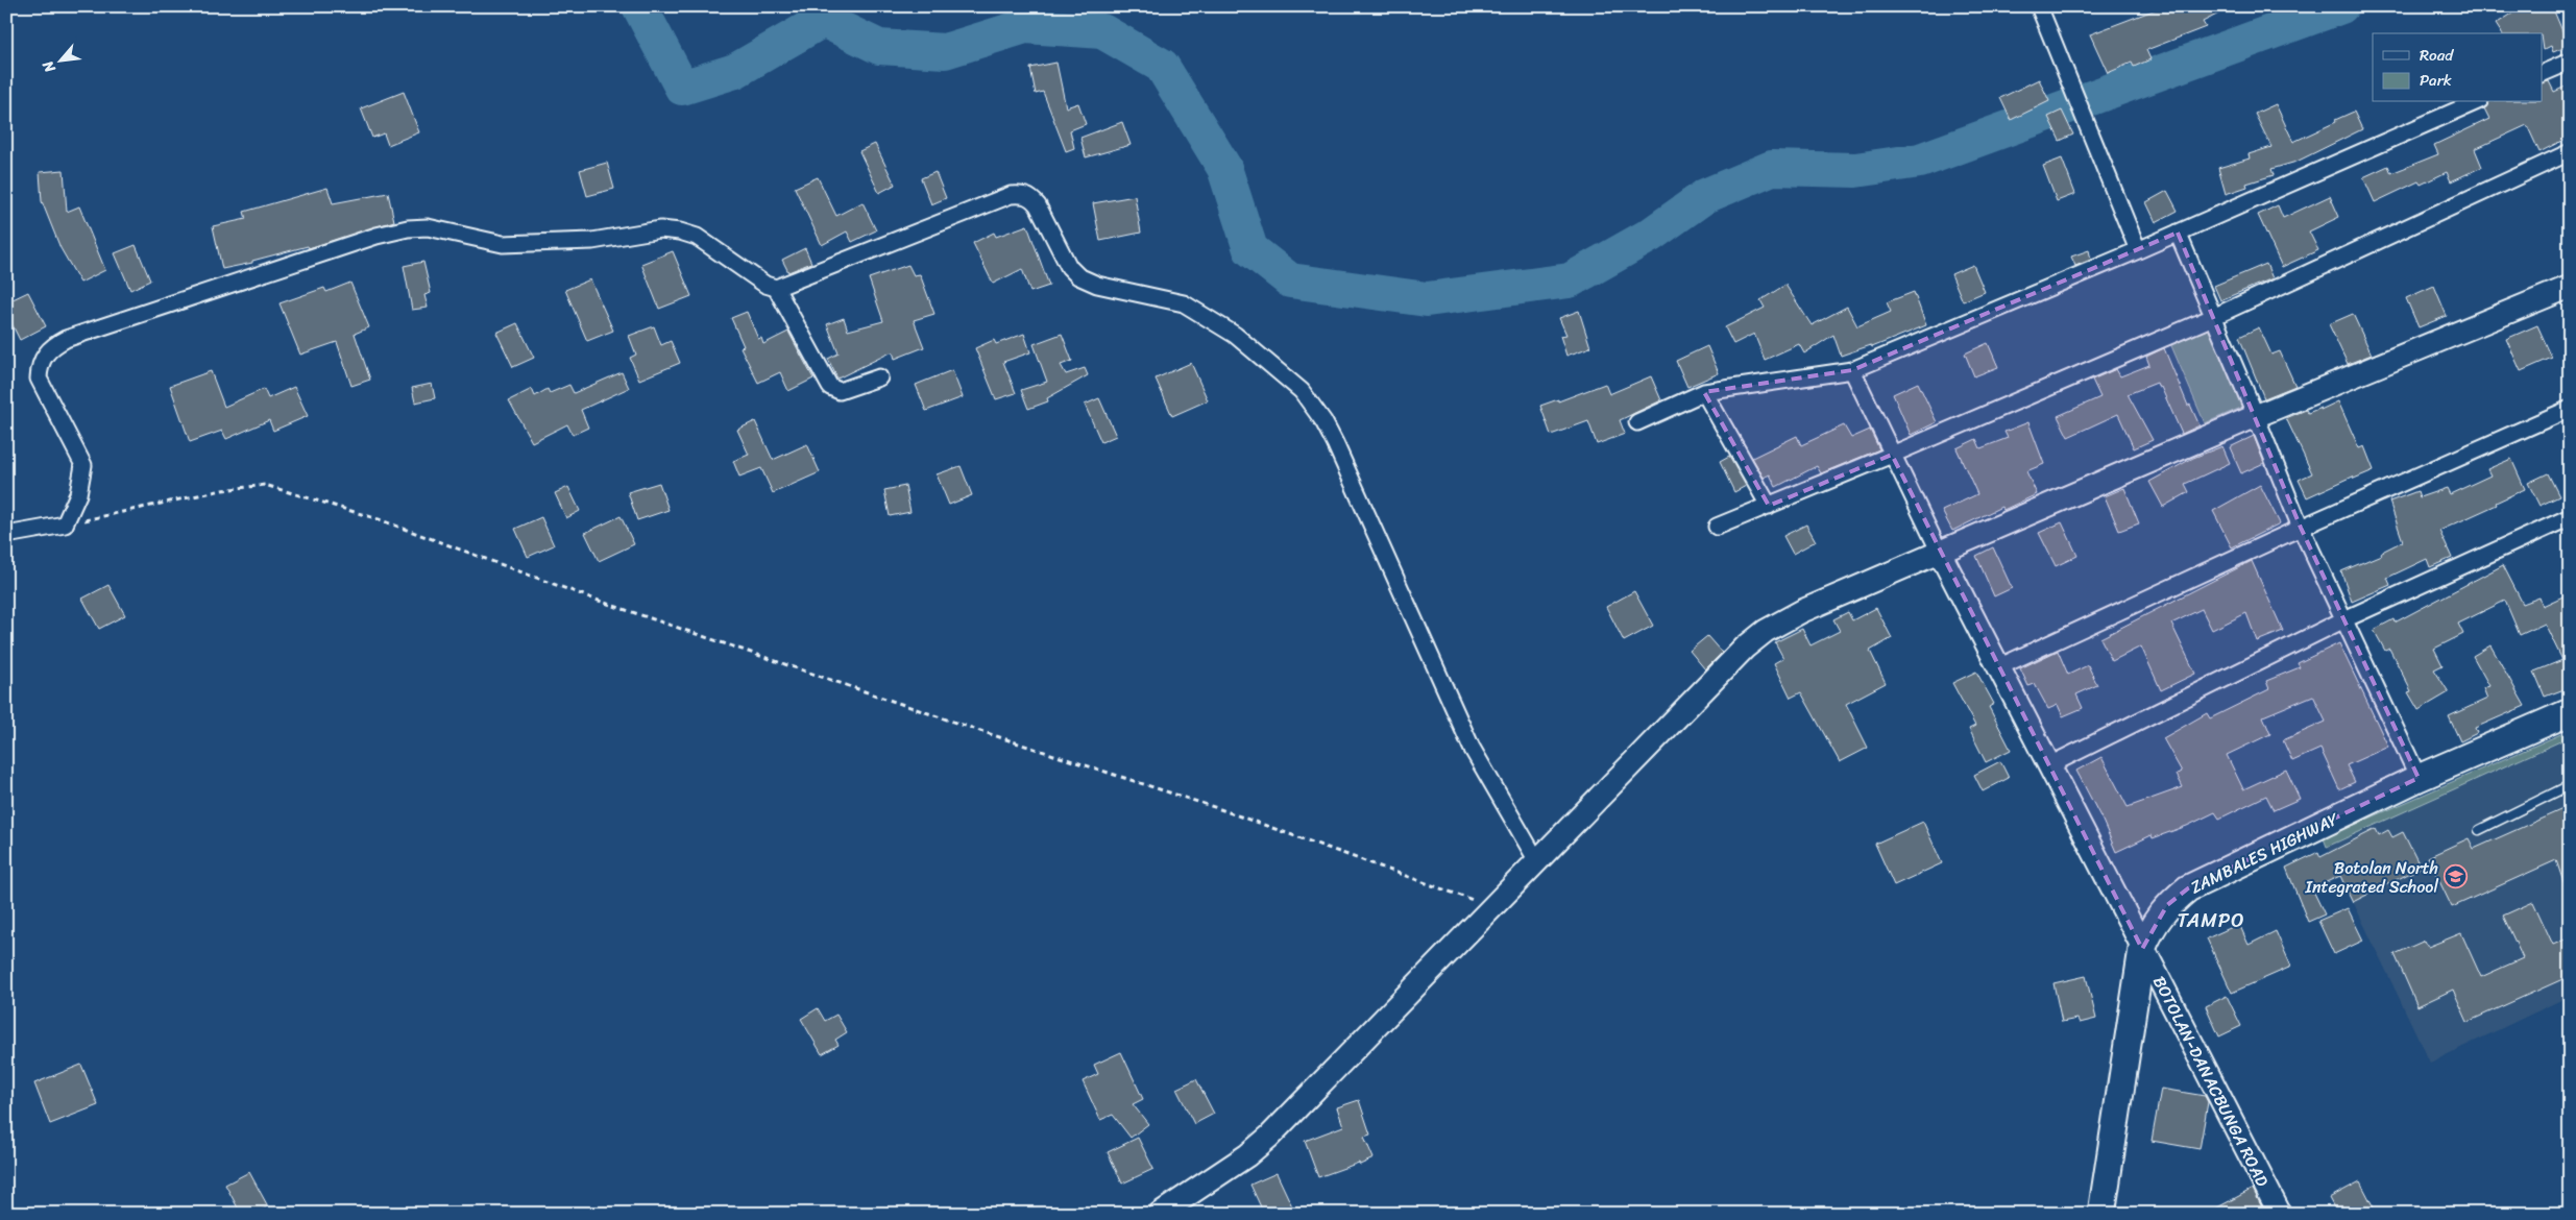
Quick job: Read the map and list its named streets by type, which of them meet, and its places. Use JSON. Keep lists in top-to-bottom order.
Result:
{
  "streets": {
    "main road": ["ZAMBALES HIGHWAY"],
    "street": ["BOTOLAN-DANACBUNGA ROAD"]
  },
  "crossings": [
    ["ZAMBALES HIGHWAY", "BOTOLAN-DANACBUNGA ROAD"]
  ],
  "districts": ["TAMPO"],
  "places": {
    "school or university": ["Botolan North Integrated School"]
  },
  "legend": ["Road", "Park"],
  "north": "bottom left"
}
